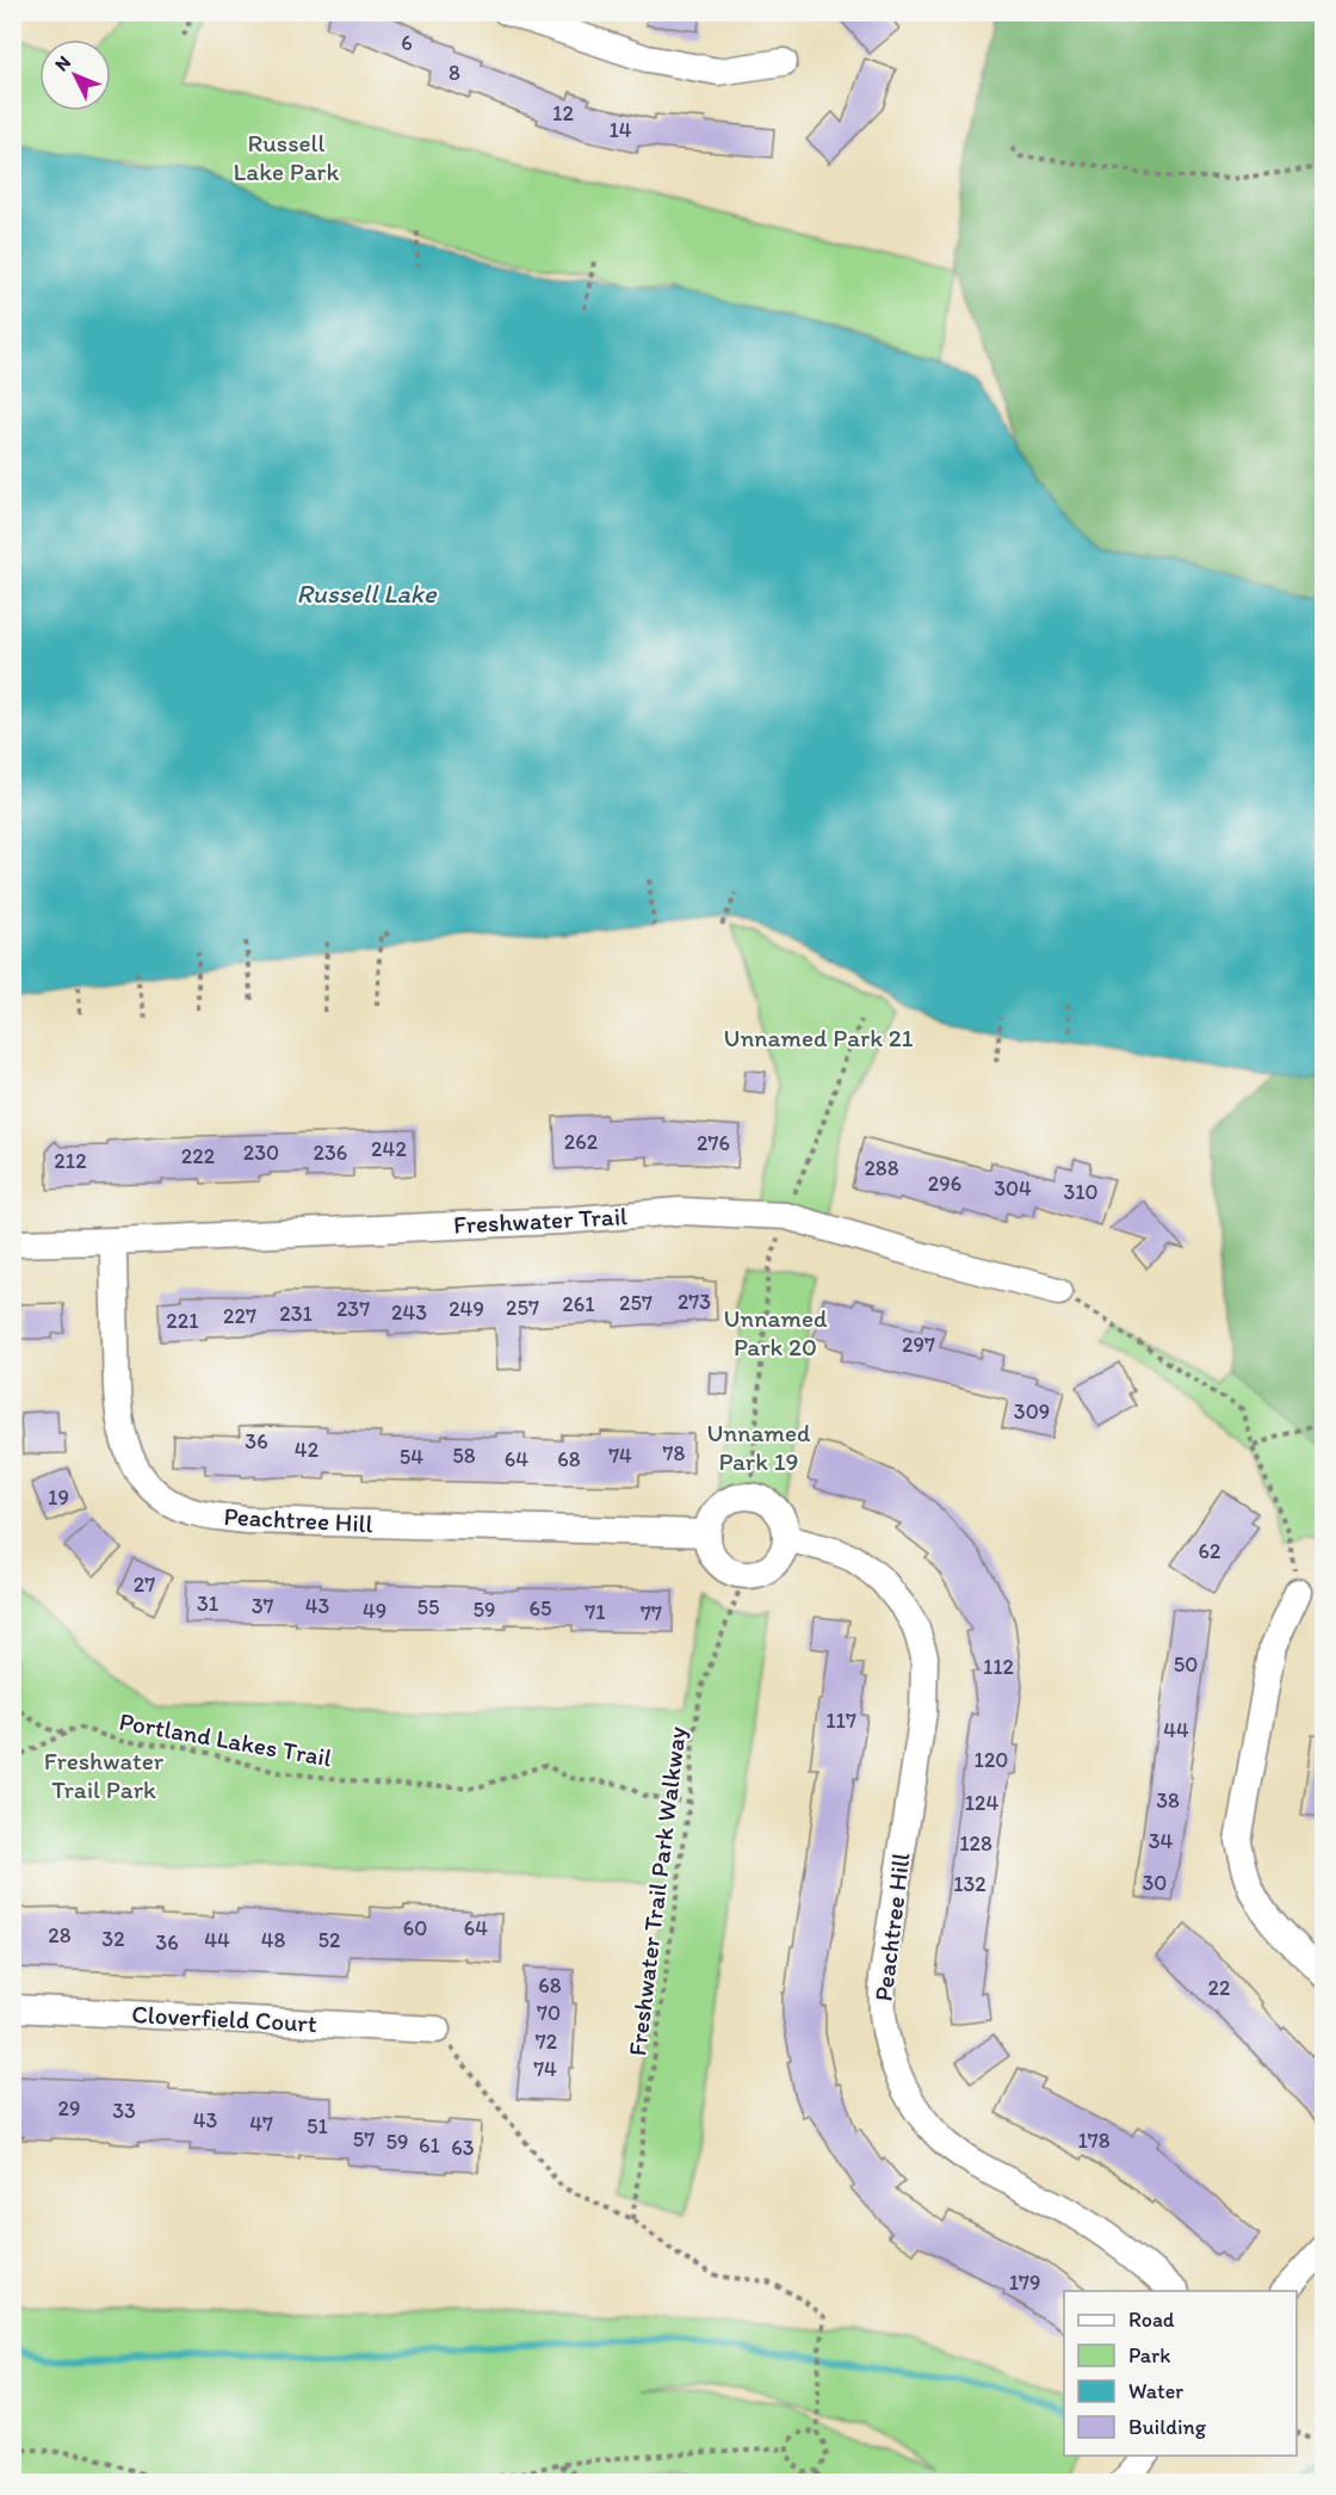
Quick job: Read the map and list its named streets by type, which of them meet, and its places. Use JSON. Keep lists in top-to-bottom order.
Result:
{
  "streets": {
    "street": ["Freshwater Trail", "Peachtree Hill", "Cloverfield Court"],
    "path": ["Portland Lakes Trail", "Freshwater Trail Park Walkway"]
  },
  "crossings": [
    ["Freshwater Trail", "Peachtree Hill"],
    ["Peachtree Hill", "Freshwater Trail Park Walkway"],
    ["Portland Lakes Trail", "Freshwater Trail Park Walkway"]
  ],
  "water": ["Russell Lake"],
  "parks": [
    "Russell Lake Park",
    "Unnamed Park 21",
    "Unnamed Park 20",
    "Unnamed Park 19",
    "Freshwater Trail Park"
  ],
  "house_numbers": [
    "6",
    "8",
    "12",
    "14",
    "262",
    "276",
    "242",
    "230",
    "236",
    "222",
    "212",
    "288",
    "296",
    "304",
    "310",
    "273",
    "257",
    "261",
    "257",
    "237",
    "249",
    "243",
    "231",
    "227",
    "221",
    "297",
    "309",
    "36",
    "42",
    "78",
    "58",
    "74",
    "54",
    "64",
    "68",
    "19",
    "62",
    "27",
    "31",
    "37",
    "43",
    "55",
    "65",
    "59",
    "49",
    "71",
    "77",
    "50",
    "112",
    "117",
    "44",
    "120",
    "38",
    "124",
    "34",
    "128",
    "30",
    "132",
    "60",
    "64",
    "28",
    "32",
    "44",
    "48",
    "52",
    "36",
    "68",
    "22",
    "70",
    "72",
    "74",
    "29",
    "33",
    "43",
    "47",
    "51",
    "57",
    "178",
    "59",
    "61",
    "63",
    "179"
  ],
  "legend": [
    "Road",
    "Park",
    "Water",
    "Building"
  ],
  "north": "top left"
}
